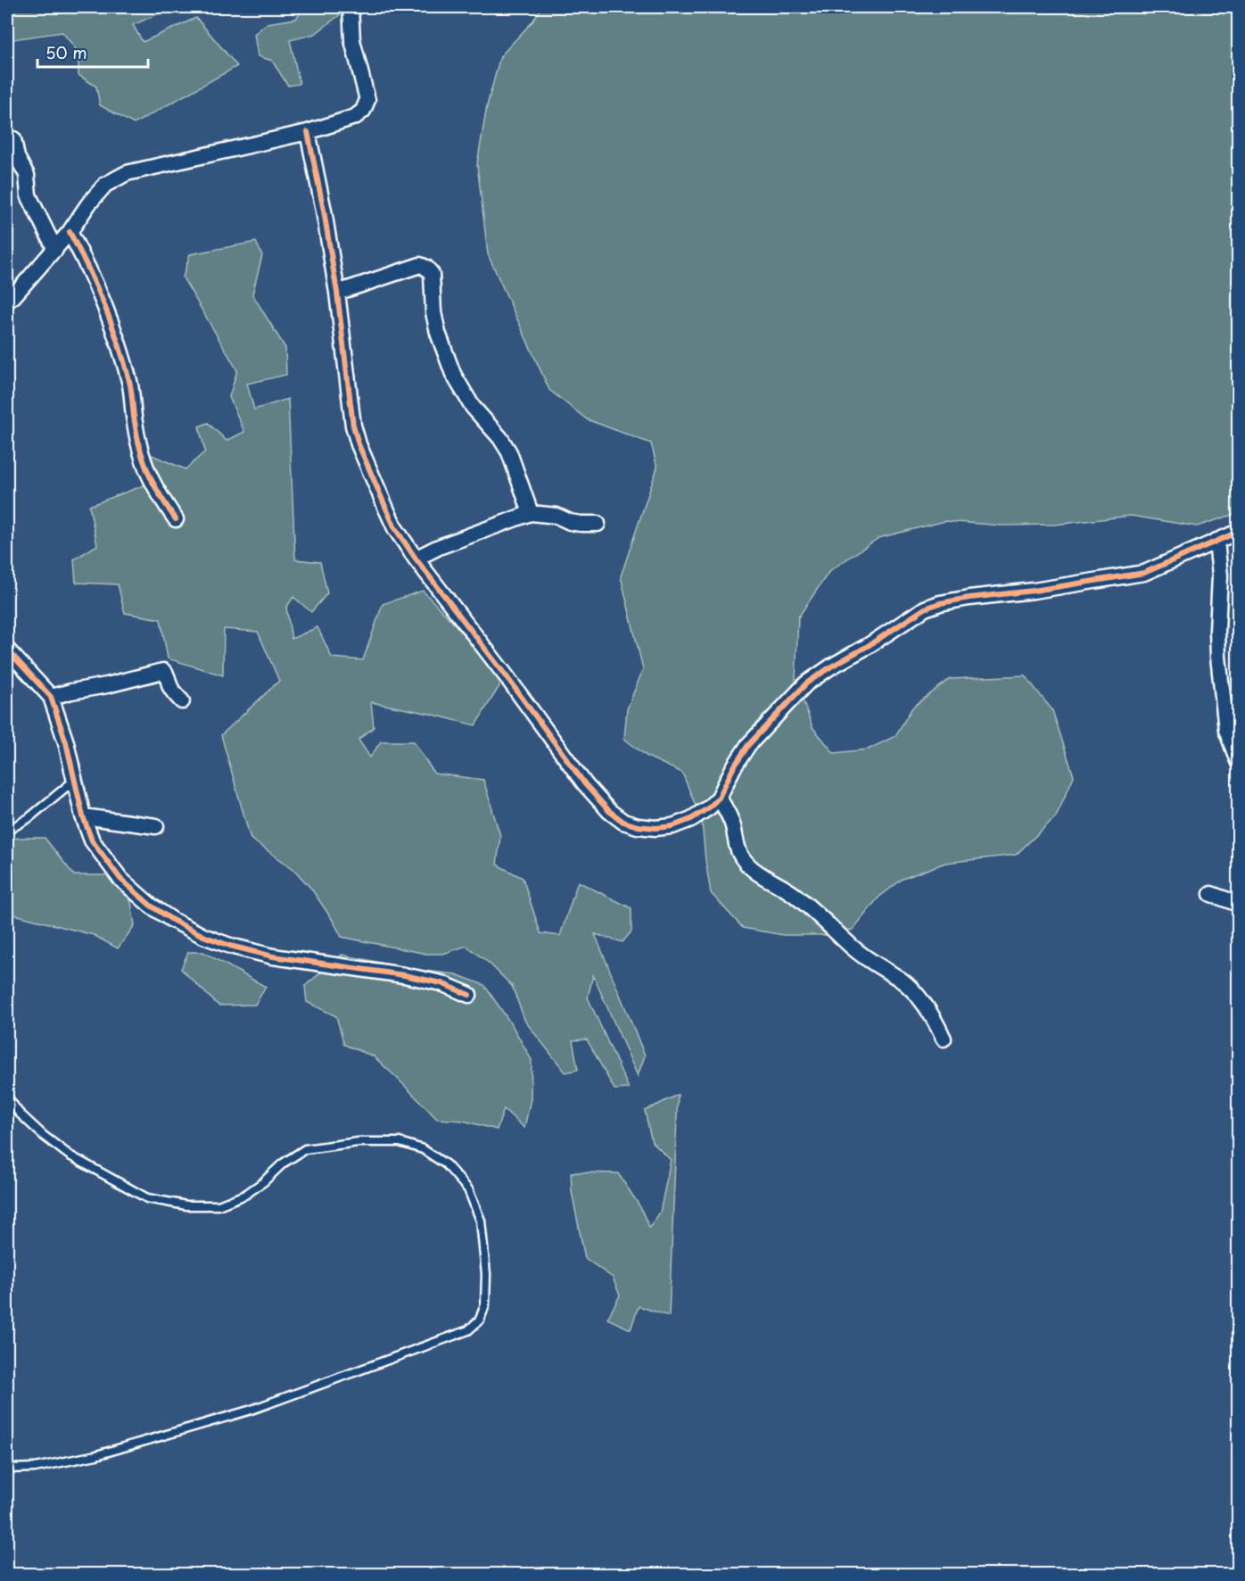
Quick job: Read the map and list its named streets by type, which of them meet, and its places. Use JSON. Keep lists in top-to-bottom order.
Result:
{
  "scale_bar": "50 m"
}
